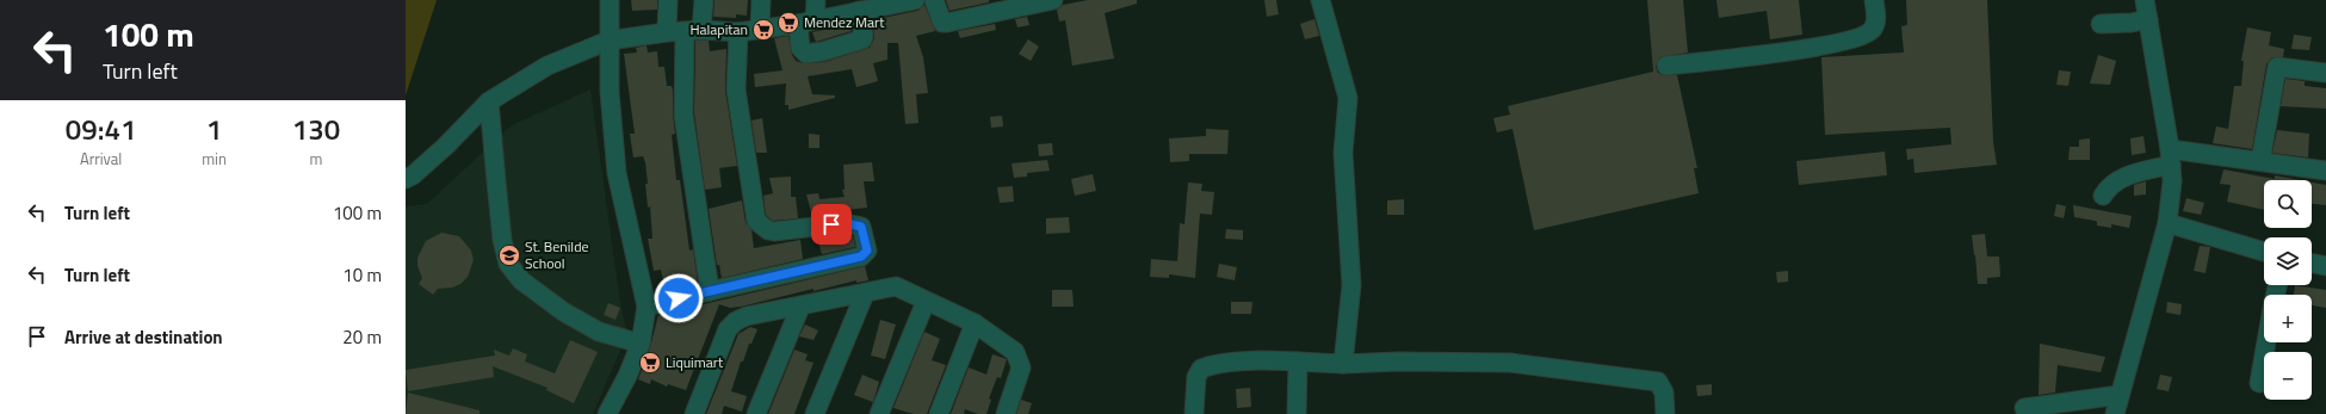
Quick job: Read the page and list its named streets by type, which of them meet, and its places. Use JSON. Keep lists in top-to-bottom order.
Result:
{
  "places": {
    "supermarket": ["Mendez Mart", "Halapitan", "Liquimart"],
    "school or university": ["St. Benilde School"]
  },
  "page": {
    "turn": ["100 m", "Turn left"],
    "eta": [
      "09:41",
      "Arrival",
      "1",
      "min",
      "130",
      "m"
    ],
    "map_buttons": ["+", "−"],
    "list": [
      {
        "name": "Turn left",
        "value": "100 m"
      },
      {
        "name": "Turn left",
        "value": "10 m"
      },
      {
        "name": "Arrive at destination",
        "value": "20 m"
      }
    ]
  }
}
